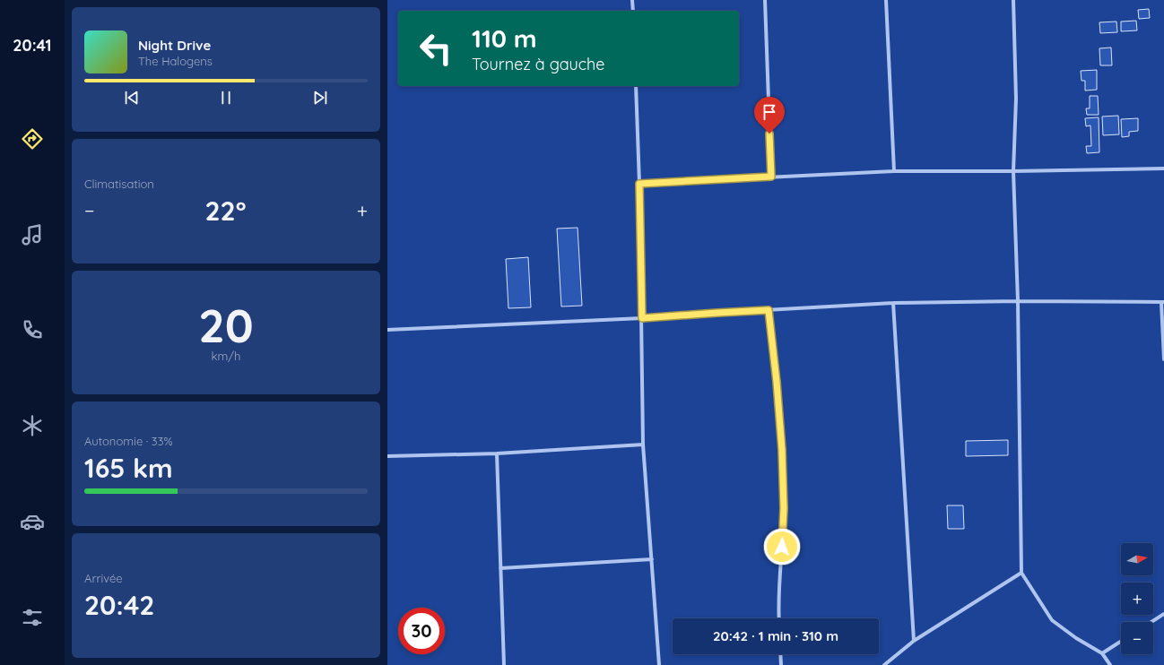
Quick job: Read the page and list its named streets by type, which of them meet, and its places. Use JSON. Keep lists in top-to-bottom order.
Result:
{
  "north": "right",
  "page": {
    "tabs": "20:41",
    "turn": ["110 m", "Tournez à gauche"],
    "song": ["Night Drive", "The Halogens"],
    "tile": [
      "Climatisation",
      ["20", "km/h"],
      ["Autonomie · 33%", "165 km"],
      ["Arrivée", "20:42"]
    ],
    "heat": ["−", "22°", "+"],
    "map_buttons": ["+", "−"],
    "limit": "30",
    "trip": "20:42 · 1 min · 310 m"
  }
}
